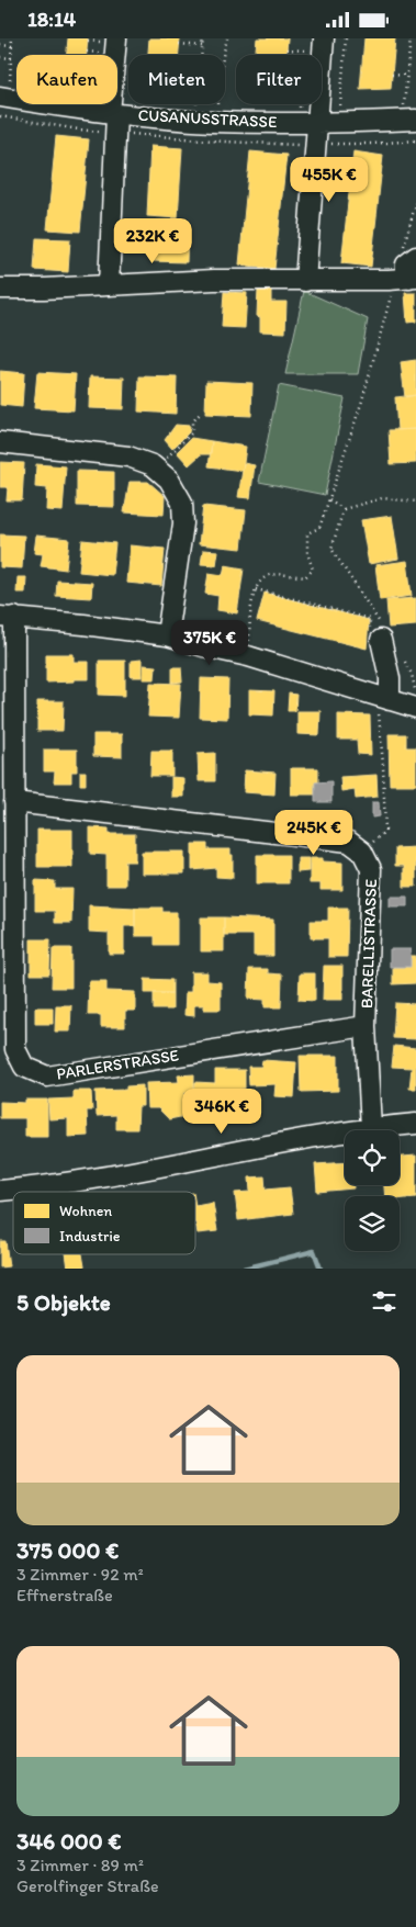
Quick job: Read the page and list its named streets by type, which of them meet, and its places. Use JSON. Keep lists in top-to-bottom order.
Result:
{
  "streets": {
    "street": ["CUSANUSSTRASSE", "BARELLISTRASSE", "PARLERSTRASSE"]
  },
  "crossings": [
    ["BARELLISTRASSE", "PARLERSTRASSE"]
  ],
  "legend": ["Wohnen", "Industrie"],
  "page": {
    "status": "18:14",
    "chip": ["Kaufen", "Mieten", "Filter"],
    "price": [
      "455K €",
      "232K €",
      "375K €",
      "245K €",
      "346K €"
    ],
    "heading": "5 Objekte",
    "list": [
      {
        "name": "375 000 €",
        "note": "3 Zimmer · 92 m² · Effnerstraße"
      },
      {
        "name": "346 000 €",
        "note": "3 Zimmer · 89 m² · Gerolfinger Straße"
      }
    ]
  }
}
